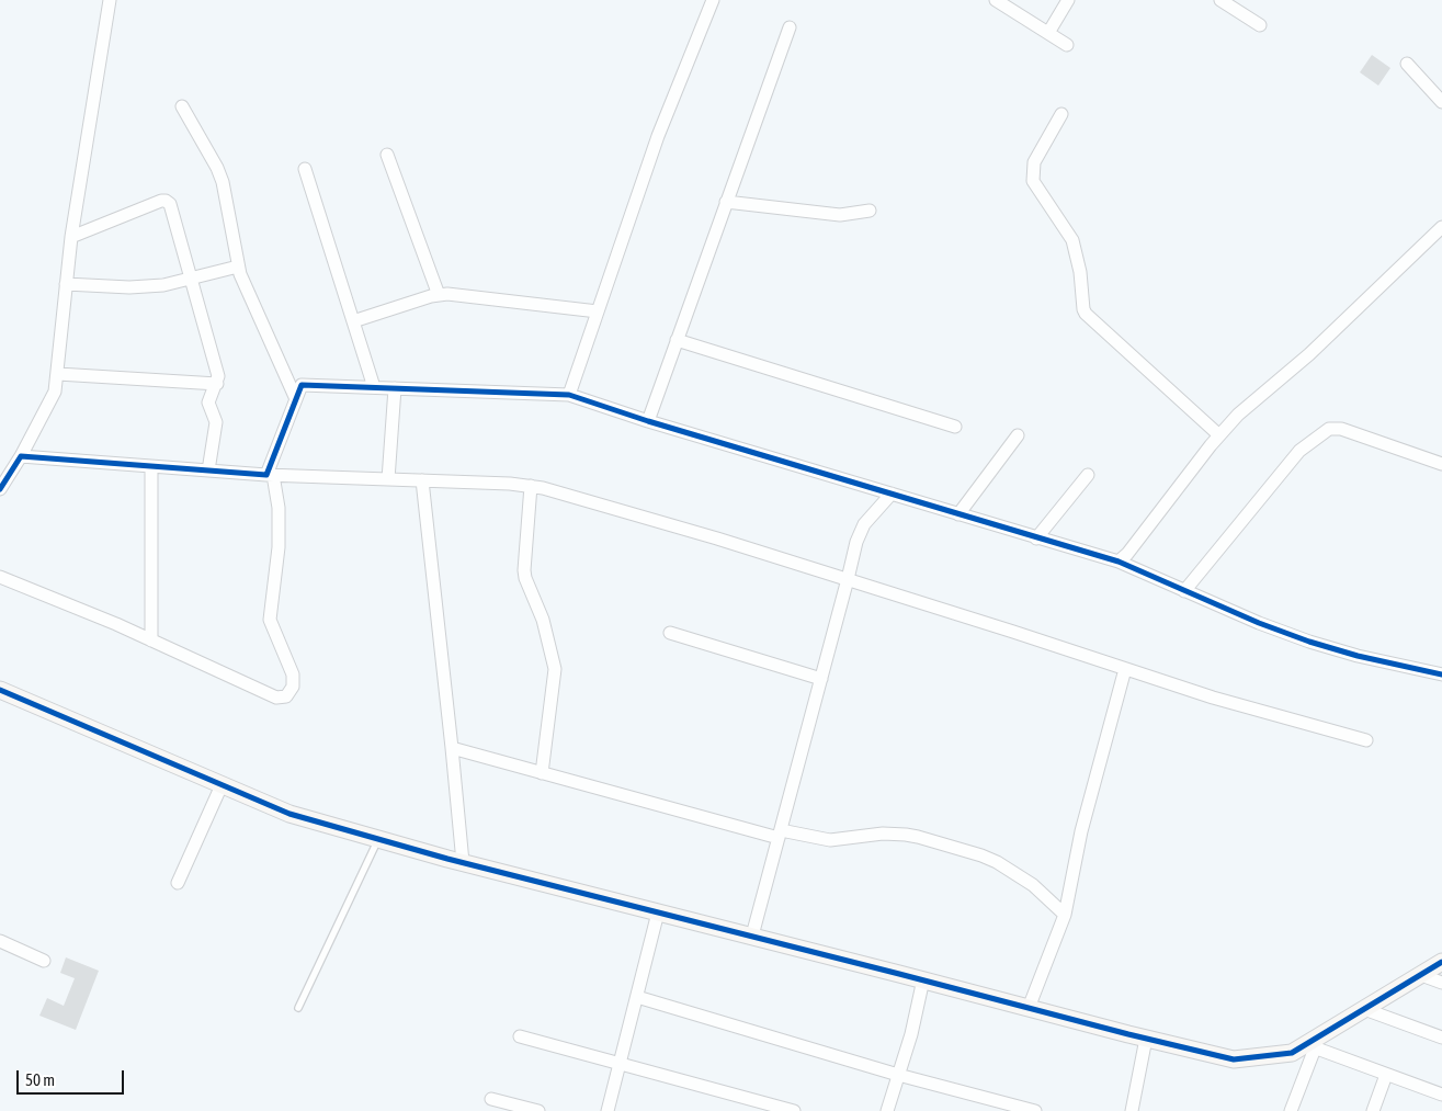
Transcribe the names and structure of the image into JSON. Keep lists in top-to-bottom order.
{
  "scale_bar": "50 m"
}
